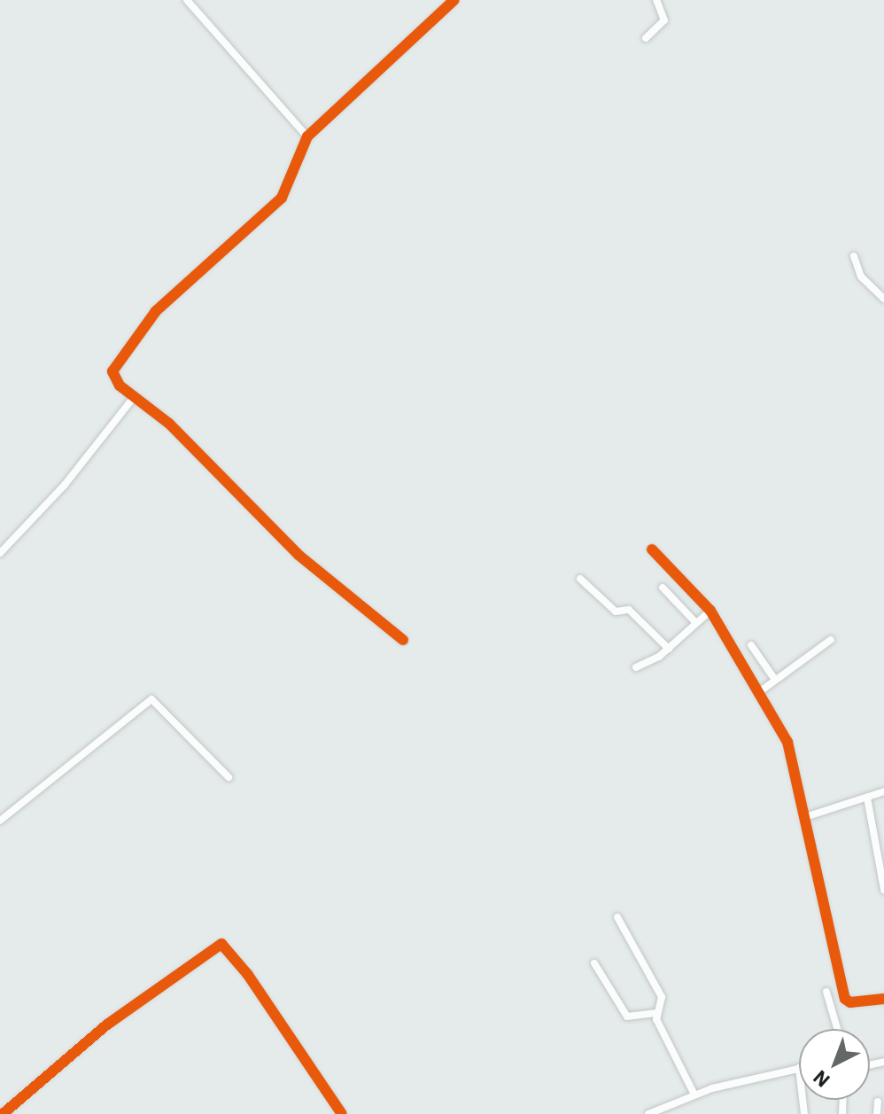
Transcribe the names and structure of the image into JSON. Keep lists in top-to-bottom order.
{
  "north": "bottom left"
}
